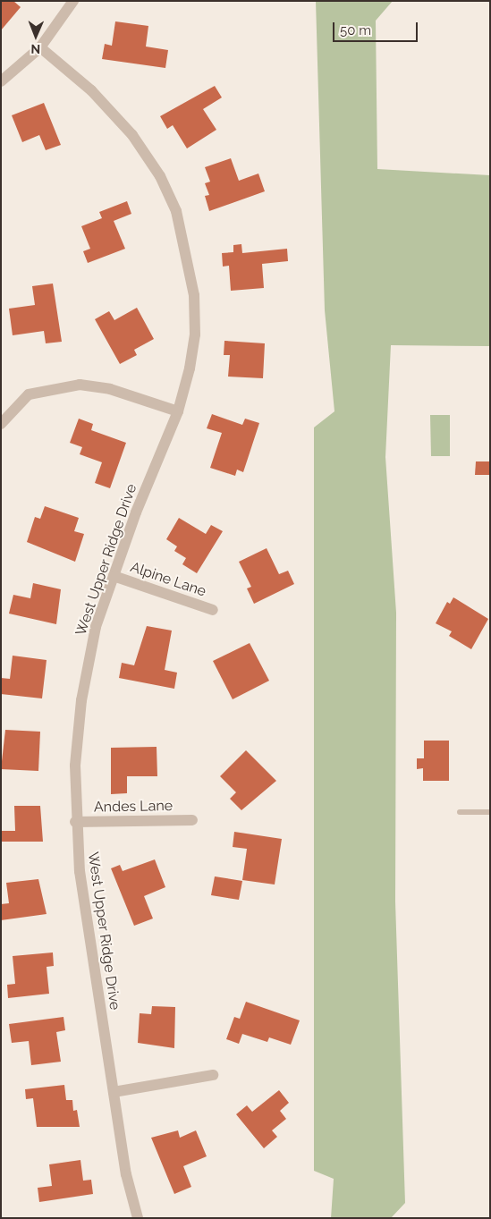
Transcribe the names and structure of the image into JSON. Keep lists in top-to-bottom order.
{
  "streets": {
    "street": ["West Upper Ridge Drive", "Alpine Lane", "Andes Lane"]
  },
  "crossings": [
    ["West Upper Ridge Drive", "Alpine Lane"],
    ["West Upper Ridge Drive", "Andes Lane"]
  ],
  "scale_bar": "50 m",
  "north": "bottom"
}
